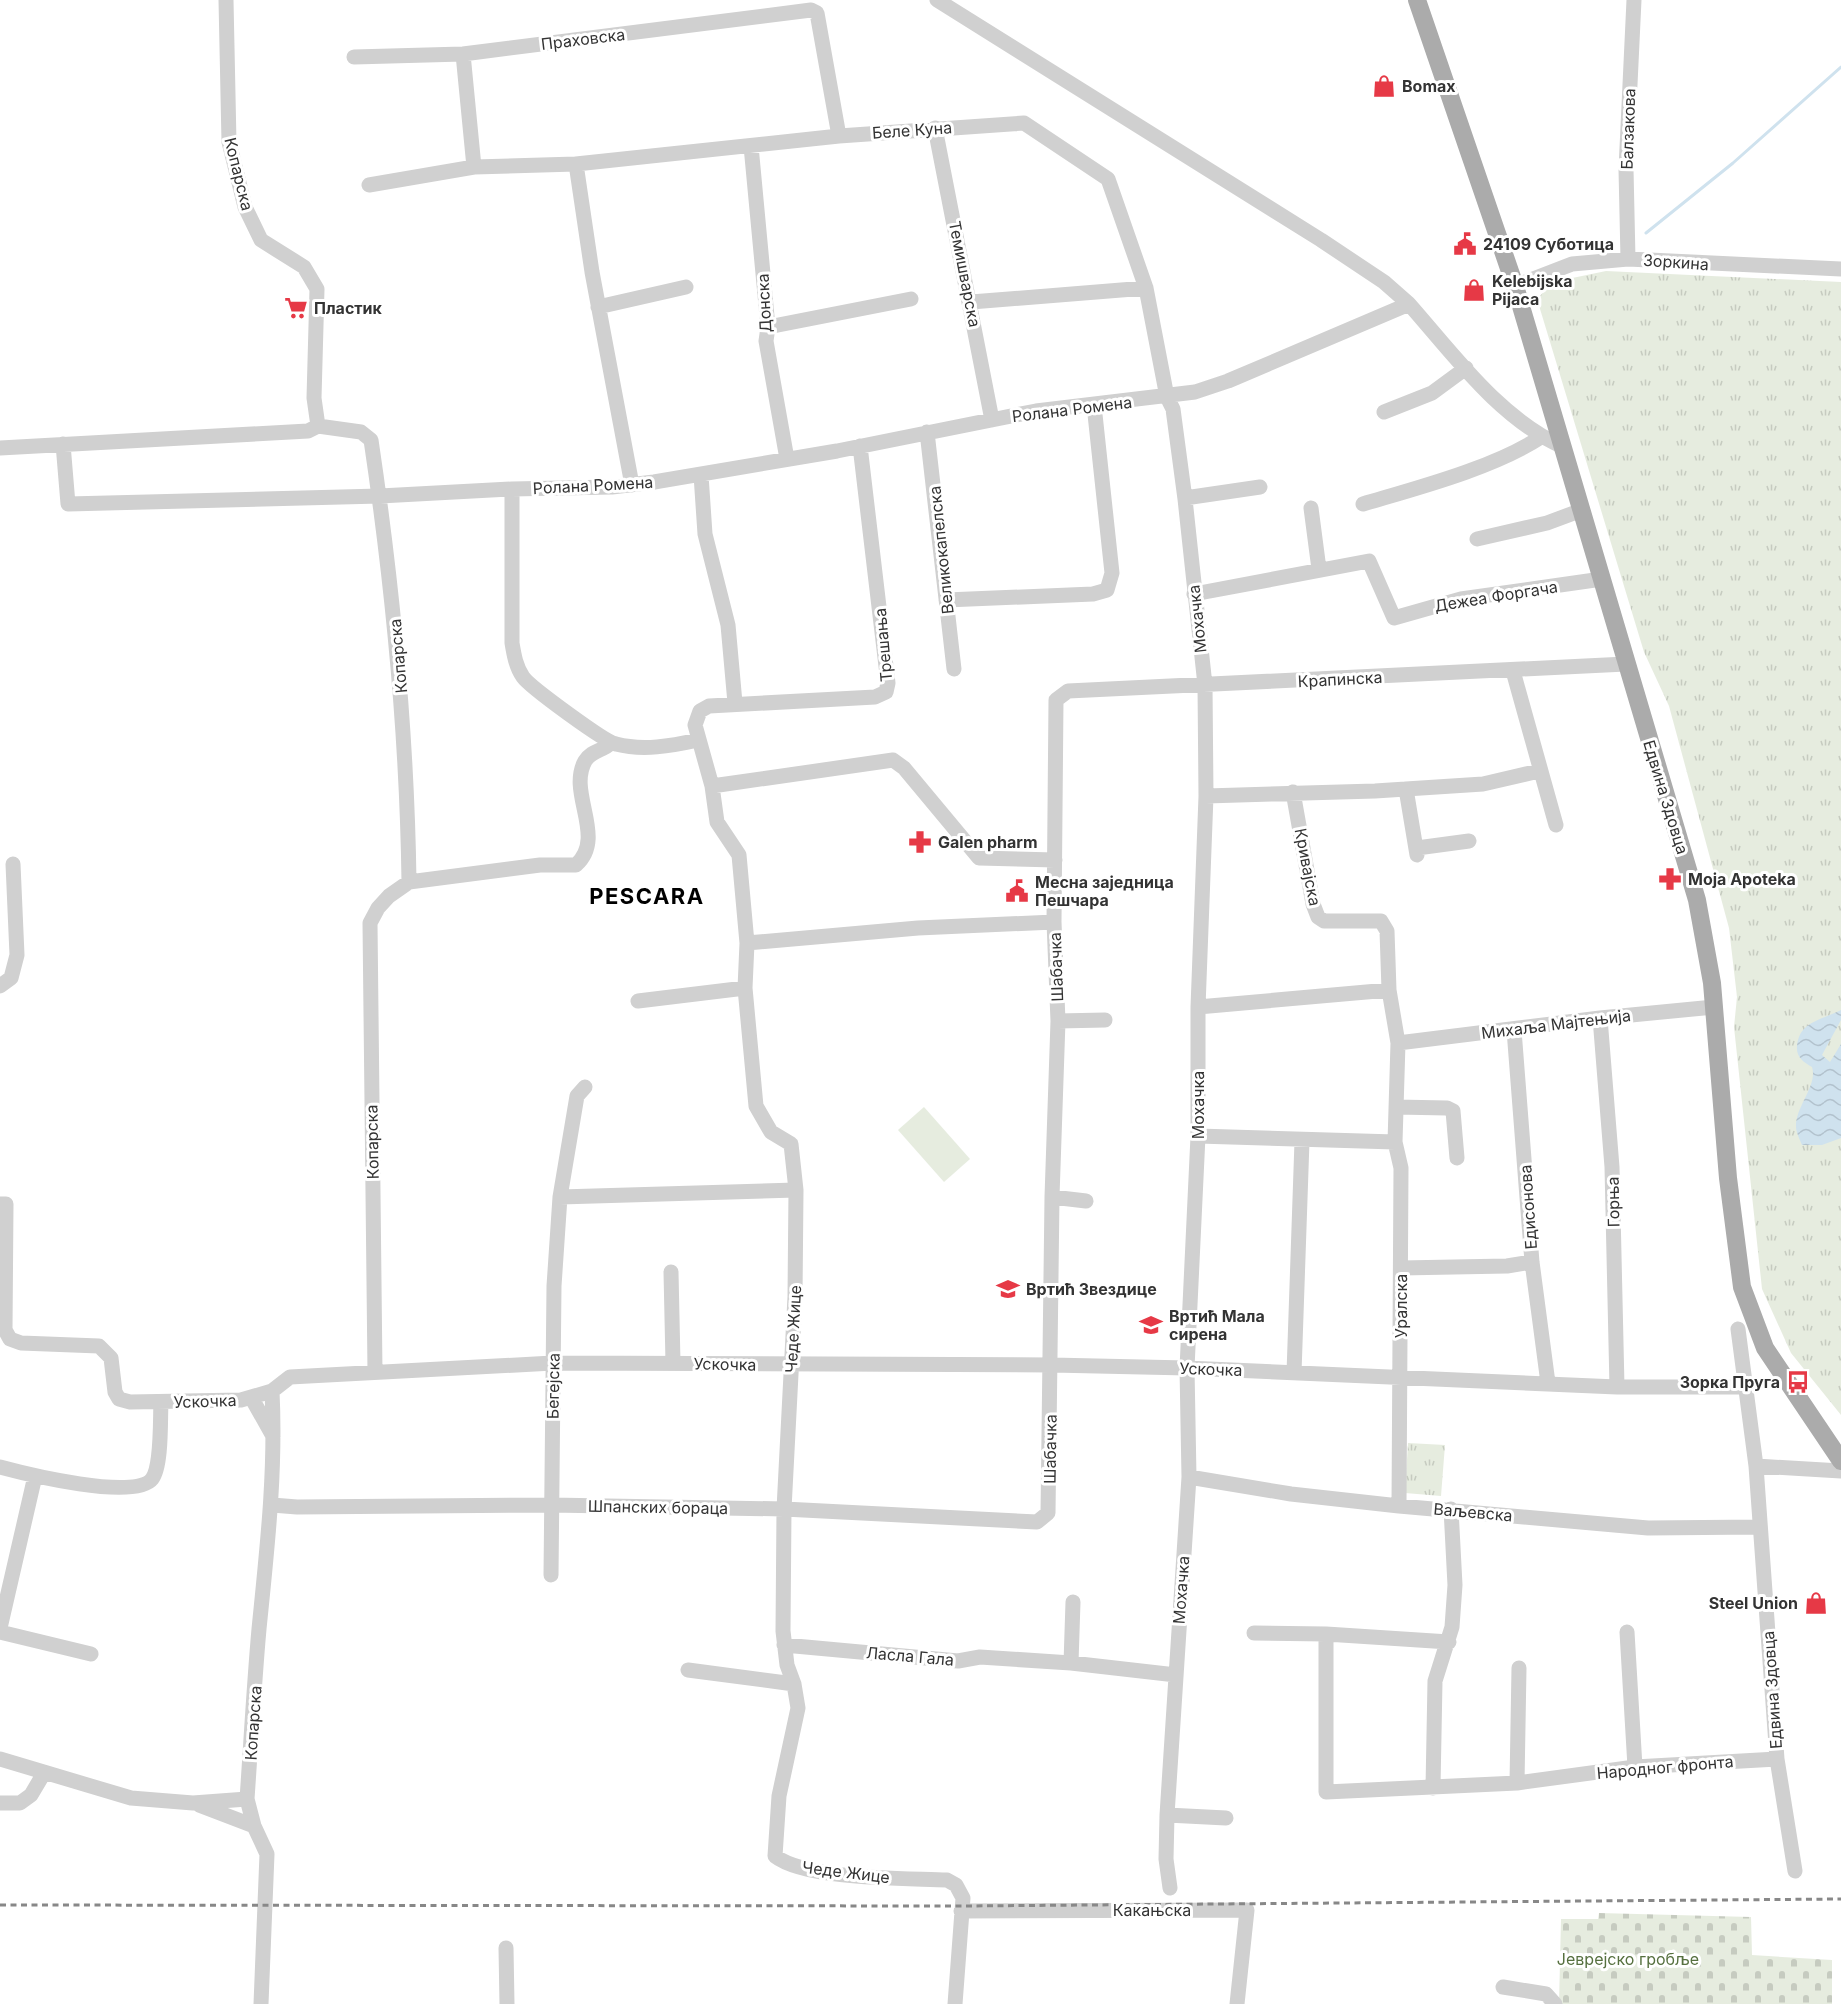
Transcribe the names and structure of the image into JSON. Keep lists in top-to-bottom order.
{
  "streets": {
    "main road": ["Едвина Здовца"],
    "street": [
      "Праховска",
      "Балзакова",
      "Беле Куна",
      "Копарска",
      "Зоркина",
      "Темишварска",
      "Донска",
      "Ролана Ромена",
      "Великокапелска",
      "Дежеа Форгача",
      "Мохачка",
      "Трешања",
      "Крапинска",
      "Кривајска",
      "Шабачка",
      "Михаља Мајтењија",
      "Горња",
      "Едисонова",
      "Уралска",
      "Чеде Жице",
      "Ускочка",
      "Бегејска",
      "Шпанских бораца",
      "Ваљевска",
      "Ласла Гала",
      "Народног фронта",
      "Какањска"
    ]
  },
  "crossings": [
    ["Праховска", "Беле Куна"],
    ["Балзакова", "Зоркина"],
    ["Беле Куна", "Темишварска"],
    ["Беле Куна", "Донска"],
    ["Беле Куна", "Ролана Ромена"],
    ["Беле Куна", "Мохачка"],
    ["Копарска", "Ролана Ромена"],
    ["Копарска", "Ускочка"],
    ["Копарска", "Шпанских бораца"],
    ["Зоркина", "Едвина Здовца"],
    ["Темишварска", "Ролана Ромена"],
    ["Донска", "Ролана Ромена"],
    ["Ролана Ромена", "Великокапелска"],
    ["Ролана Ромена", "Мохачка"],
    ["Ролана Ромена", "Трешања"],
    ["Дежеа Форгача", "Мохачка"],
    ["Дежеа Форгача", "Едвина Здовца"],
    ["Мохачка", "Крапинска"],
    ["Мохачка", "Ускочка"],
    ["Мохачка", "Ваљевска"],
    ["Мохачка", "Ласла Гала"],
    ["Крапинска", "Едвина Здовца"],
    ["Крапинска", "Шабачка"],
    ["Едвина Здовца", "Михаља Мајтењија"],
    ["Едвина Здовца", "Ускочка"],
    ["Едвина Здовца", "Ваљевска"],
    ["Едвина Здовца", "Народног фронта"],
    ["Кривајска", "Уралска"],
    ["Шабачка", "Ускочка"],
    ["Шабачка", "Шпанских бораца"],
    ["Михаља Мајтењија", "Горња"],
    ["Михаља Мајтењија", "Едисонова"],
    ["Михаља Мајтењија", "Уралска"],
    ["Горња", "Ускочка"],
    ["Едисонова", "Ускочка"],
    ["Уралска", "Ускочка"],
    ["Уралска", "Ваљевска"],
    ["Чеде Жице", "Ускочка"],
    ["Чеде Жице", "Шпанских бораца"],
    ["Чеде Жице", "Ласла Гала"],
    ["Чеде Жице", "Какањска"],
    ["Ускочка", "Бегејска"],
    ["Бегејска", "Шпанских бораца"]
  ],
  "districts": ["PESCARA"],
  "parks": ["Јеврејско гробље"],
  "places": {
    "shop": ["Bomax", "Kelebijska Pijaca", "Steel Union"],
    "public building": ["24109 Суботица", "Месна заједница Пешчара"],
    "supermarket": ["Пластик"],
    "pharmacy": ["Galen pharm", "Moja Apoteka"],
    "school or university": ["Вртић Звездице", "Вртић Мала сирена"],
    "bus stop": ["Зорка Пруга"]
  }
}
